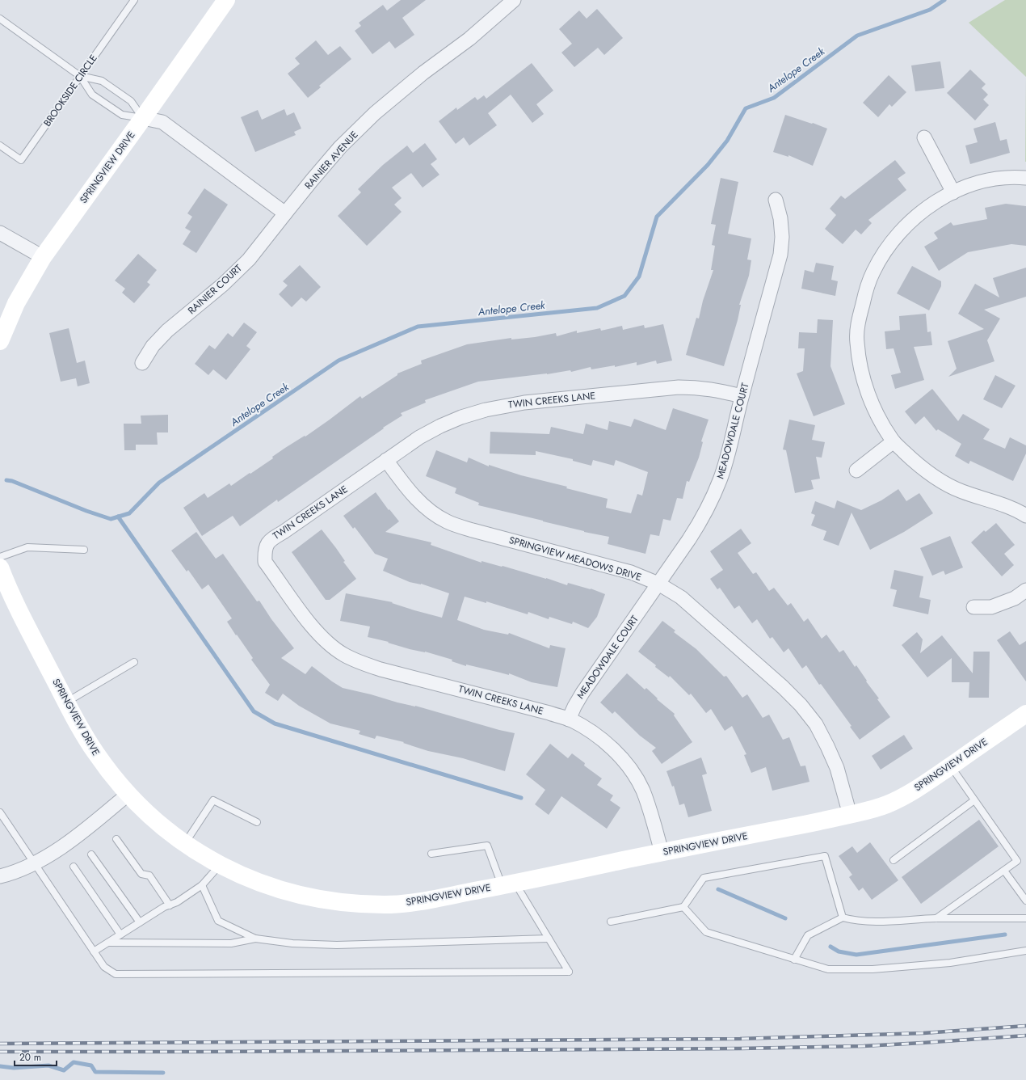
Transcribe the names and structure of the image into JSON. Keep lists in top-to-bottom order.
{
  "streets": {
    "street": [
      "RAINIER AVENUE",
      "SPRINGVIEW DRIVE",
      "RAINIER COURT",
      "TWIN CREEKS LANE",
      "MEADOWDALE COURT",
      "SPRINGVIEW MEADOWS DRIVE"
    ],
    "lane": ["BROOKSIDE CIRCLE"]
  },
  "crossings": [
    ["RAINIER AVENUE", "RAINIER COURT"],
    ["SPRINGVIEW DRIVE", "TWIN CREEKS LANE"],
    ["SPRINGVIEW DRIVE", "SPRINGVIEW MEADOWS DRIVE"],
    ["TWIN CREEKS LANE", "MEADOWDALE COURT"],
    ["TWIN CREEKS LANE", "SPRINGVIEW MEADOWS DRIVE"],
    ["MEADOWDALE COURT", "SPRINGVIEW MEADOWS DRIVE"]
  ],
  "water": ["Antelope Creek"],
  "scale_bar": "20 m"
}
